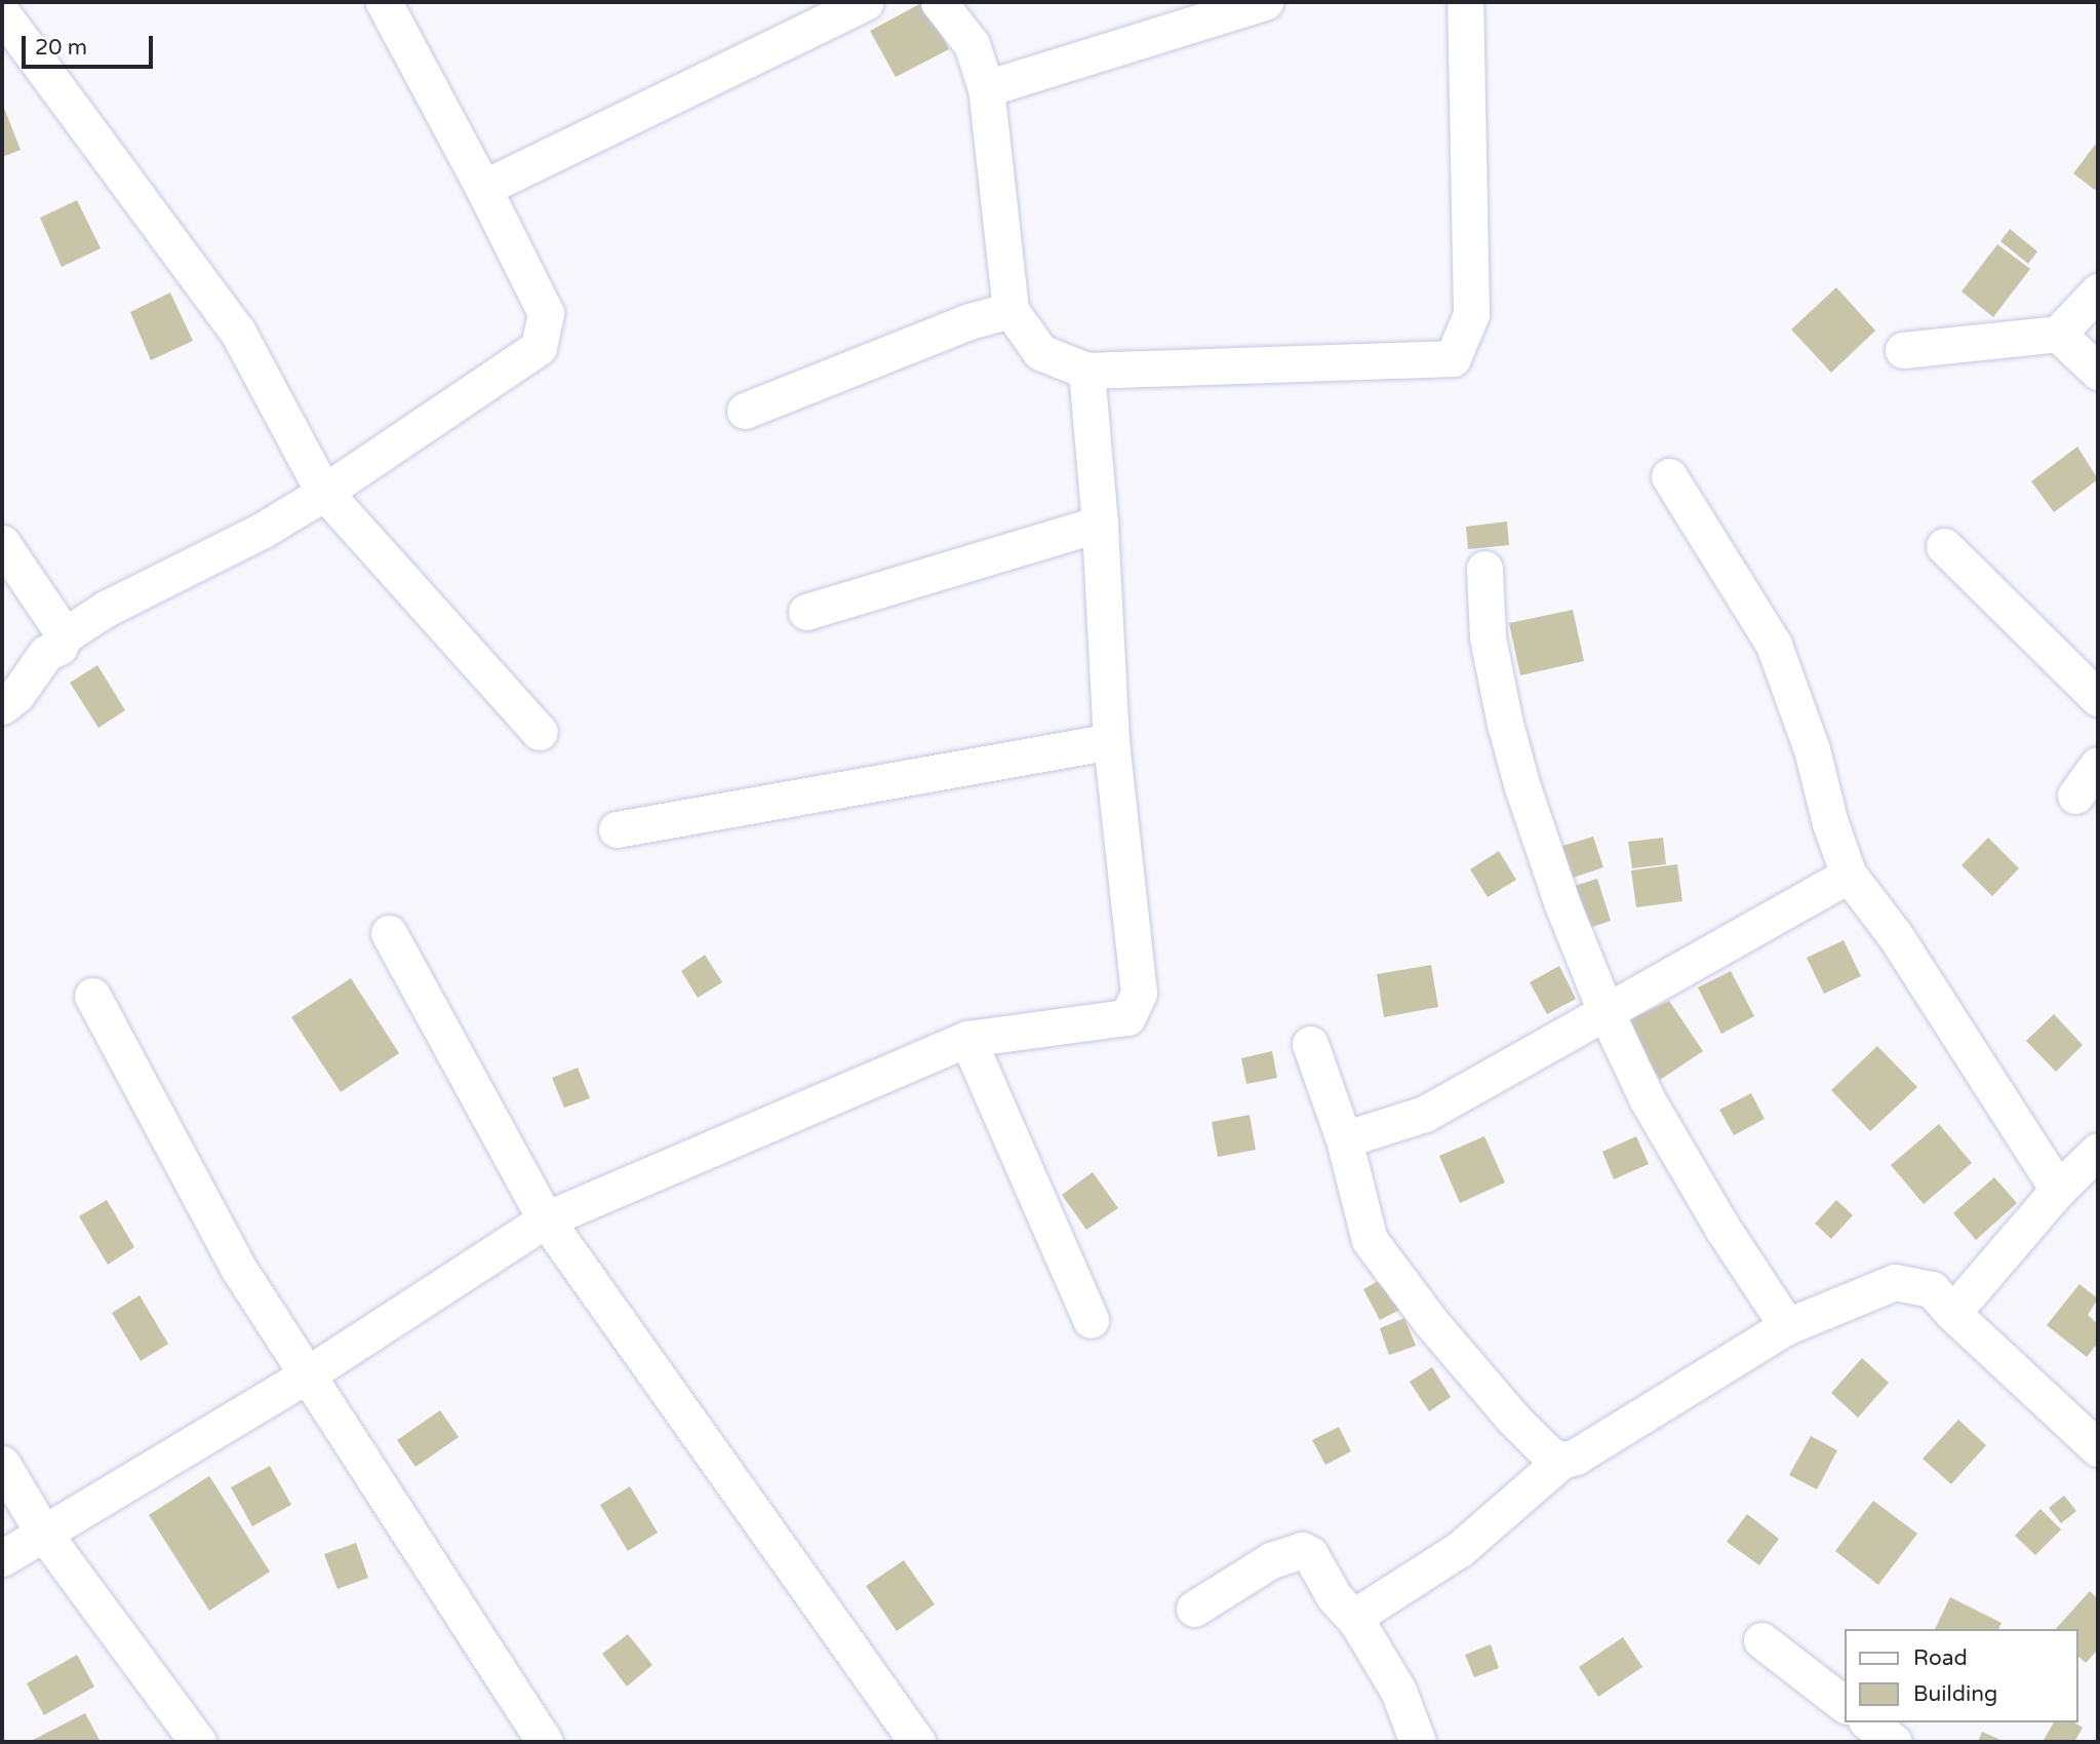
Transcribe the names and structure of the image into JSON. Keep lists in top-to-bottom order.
{
  "legend": ["Road", "Building"],
  "scale_bar": "20 m"
}
